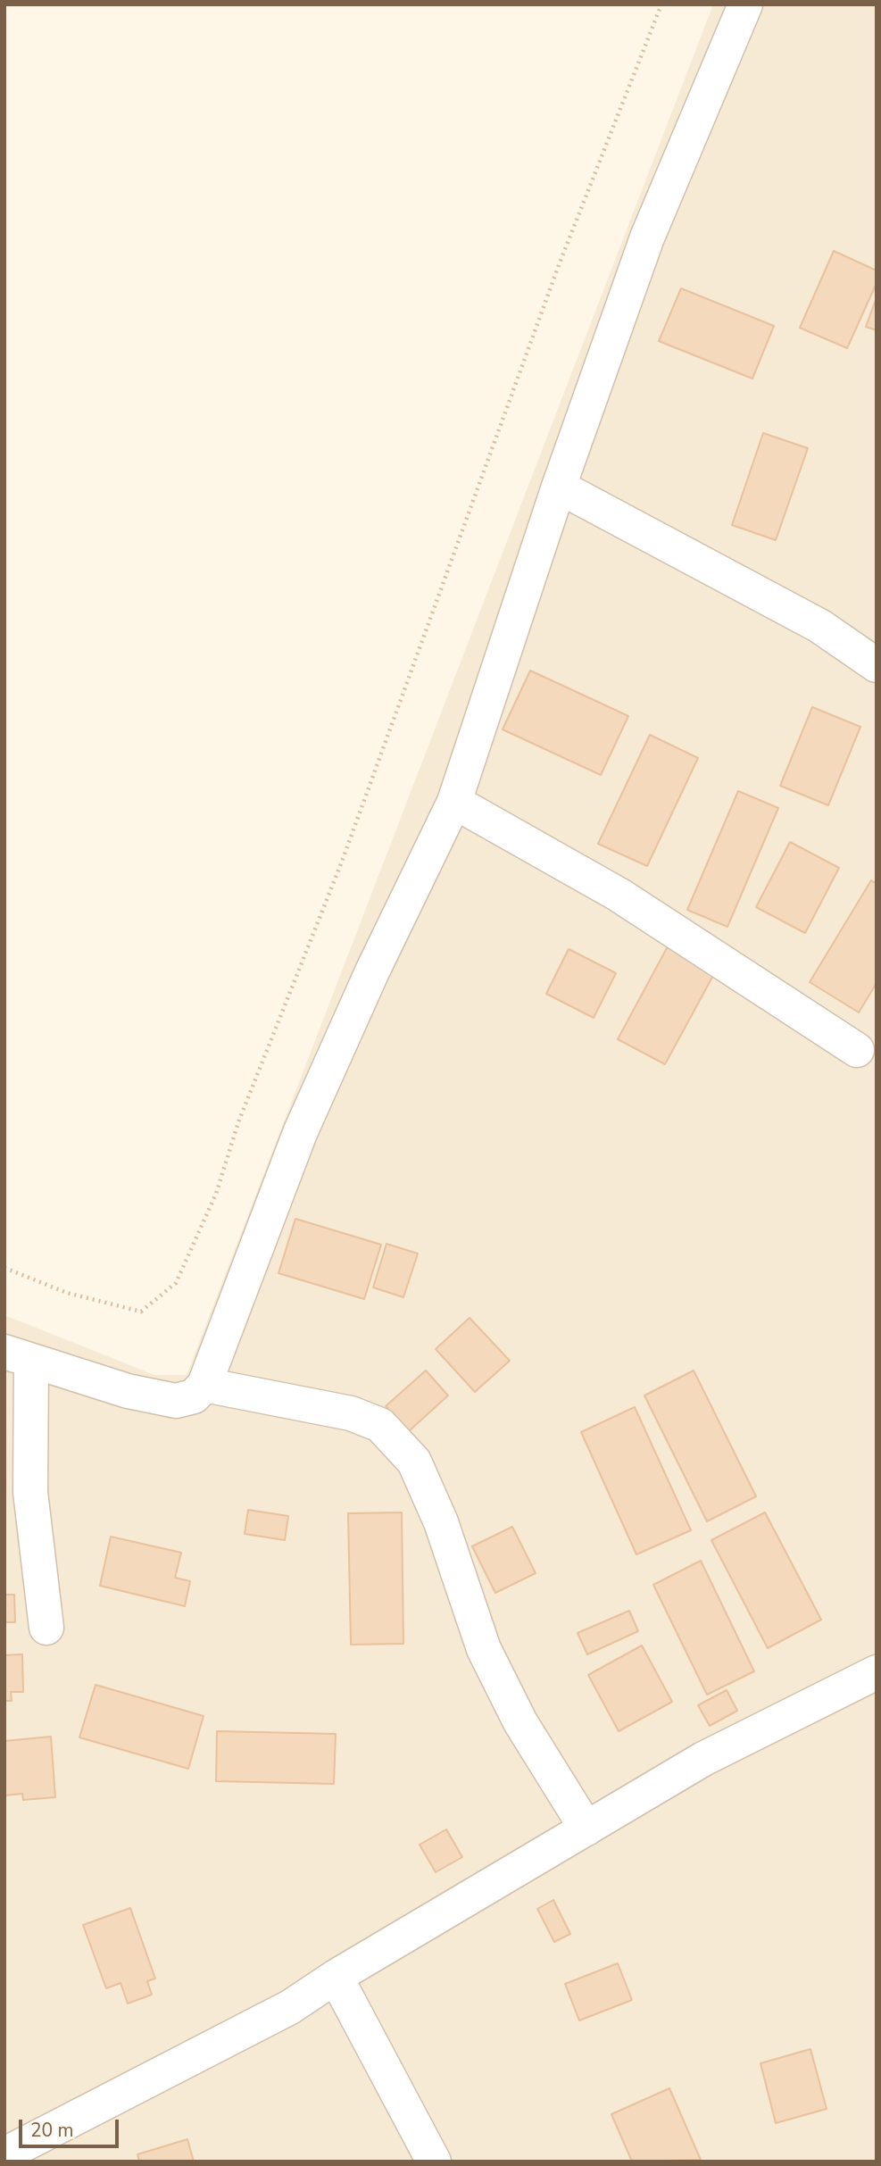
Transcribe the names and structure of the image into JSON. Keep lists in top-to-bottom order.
{
  "scale_bar": "20 m"
}
